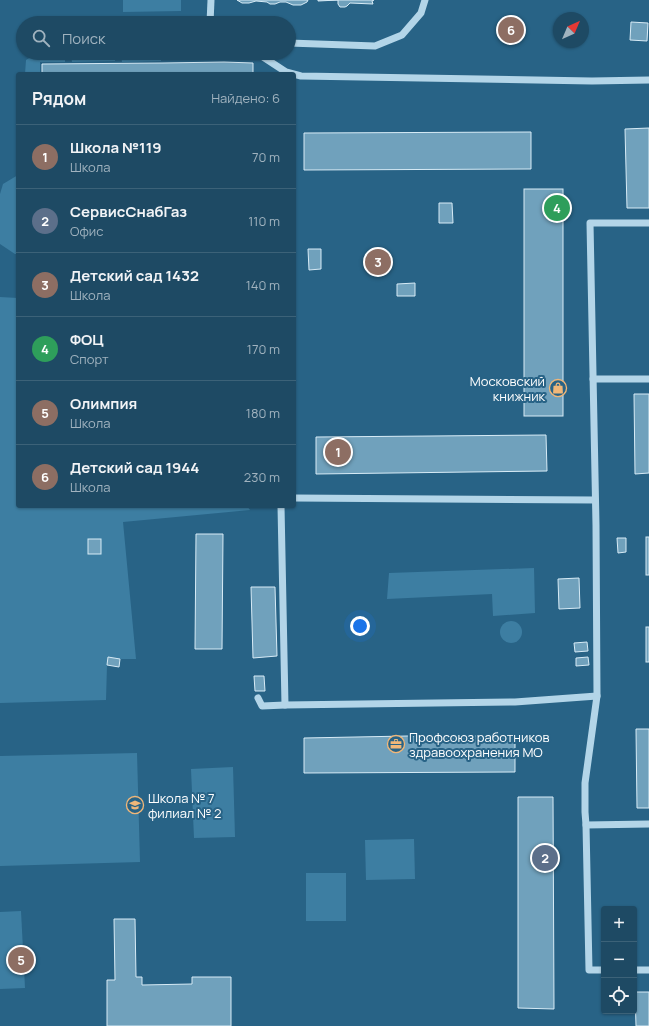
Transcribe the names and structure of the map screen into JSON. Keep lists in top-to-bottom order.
{
  "places": {
    "shop": ["Московский книжник"],
    "office": ["Профсоюз работников здравоохранения МО"],
    "school or university": ["Школа № 7 филиал № 2"]
  },
  "north": "top right",
  "page": {
    "pins": [
      "6",
      "4",
      "3",
      "1",
      "2",
      "5"
    ],
    "search": "Поиск",
    "heading": ["Рядом", "Найдено: 6"],
    "list": [
      {
        "mark": "1",
        "name": "Школа №119",
        "note": "Школа",
        "value": "70 m"
      },
      {
        "mark": "2",
        "name": "СервисСнабГаз",
        "note": "Офис",
        "value": "110 m"
      },
      {
        "mark": "3",
        "name": "Детский сад 1432",
        "note": "Школа",
        "value": "140 m"
      },
      {
        "mark": "4",
        "name": "ФОЦ",
        "note": "Спорт",
        "value": "170 m"
      },
      {
        "mark": "5",
        "name": "Олимпия",
        "note": "Школа",
        "value": "180 m"
      },
      {
        "mark": "6",
        "name": "Детский сад 1944",
        "note": "Школа",
        "value": "230 m"
      }
    ],
    "map_buttons": ["+", "−"]
  }
}
